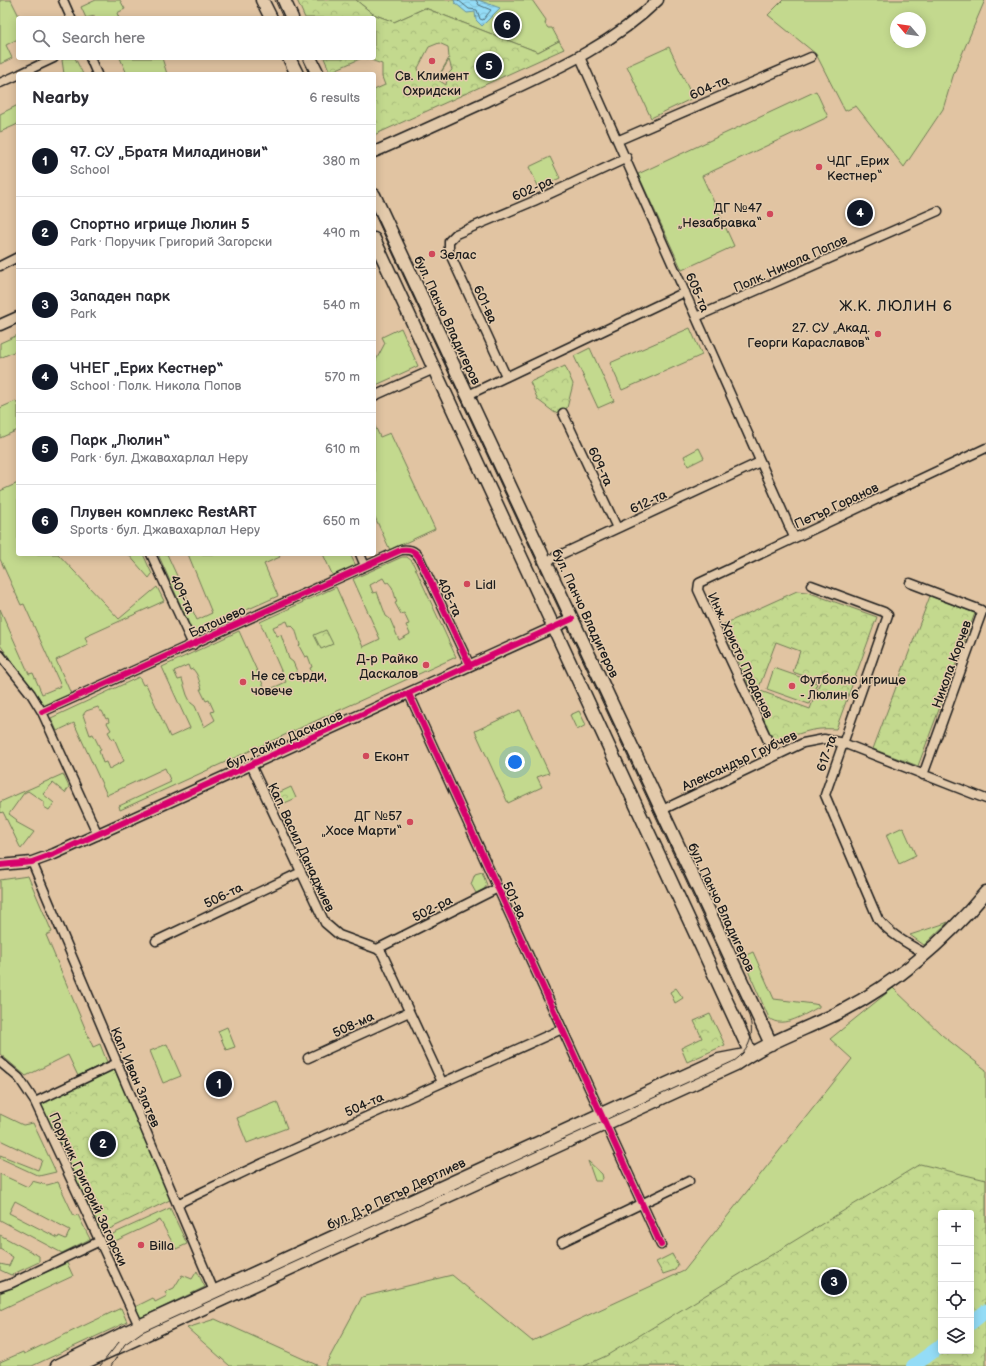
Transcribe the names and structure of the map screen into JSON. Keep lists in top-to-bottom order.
{
  "streets": {
    "main road": ["бул. Панчо Владигеров", "бул. Д-р Петър Дертлиев"],
    "street": [
      "604-та",
      "602-ра",
      "Полк. Никола Попов",
      "605-та",
      "601-ва",
      "609-та",
      "612-та",
      "Петър Горанов",
      "409-та",
      "405-та",
      "Батошево",
      "Инж. Христо Проданов",
      "Никола Корчев",
      "бул. Райко Даскалов",
      "617-та",
      "Александър Грубчев",
      "Кап. Васил Данаджиев",
      "506-та",
      "501-ва",
      "502-ра",
      "508-ма",
      "Кап. Иван Златев",
      "504-та",
      "Поручик Григорий Загорски"
    ]
  },
  "crossings": [
    ["604-та", "605-та"],
    ["602-ра", "605-та"],
    ["602-ра", "601-ва"],
    ["Полк. Никола Попов", "605-та"],
    ["605-та", "612-та"],
    ["605-та", "Петър Горанов"],
    ["бул. Панчо Владигеров", "612-та"],
    ["бул. Панчо Владигеров", "бул. Райко Даскалов"],
    ["бул. Панчо Владигеров", "Александър Грубчев"],
    ["бул. Панчо Владигеров", "бул. Д-р Петър Дертлиев"],
    ["609-та", "612-та"],
    ["Петър Горанов", "Инж. Христо Проданов"],
    ["409-та", "Батошево"],
    ["405-та", "Батошево"],
    ["405-та", "бул. Райко Даскалов"],
    ["Инж. Христо Проданов", "Александър Грубчев"],
    ["Никола Корчев", "Александър Грубчев"],
    ["бул. Райко Даскалов", "Кап. Васил Данаджиев"],
    ["бул. Райко Даскалов", "501-ва"],
    ["бул. Райко Даскалов", "Кап. Иван Златев"],
    ["617-та", "Александър Грубчев"],
    ["617-та", "бул. Д-р Петър Дертлиев"],
    ["Кап. Васил Данаджиев", "506-та"],
    ["Кап. Васил Данаджиев", "502-ра"],
    ["501-ва", "502-ра"],
    ["501-ва", "504-та"],
    ["501-ва", "бул. Д-р Петър Дертлиев"],
    ["Кап. Иван Златев", "504-та"],
    ["Кап. Иван Златев", "бул. Д-р Петър Дертлиев"],
    ["Поручик Григорий Загорски", "бул. Д-р Петър Дертлиев"]
  ],
  "districts": ["Ж.К. ЛЮЛИН 6"],
  "places": [
    "Св. Климент Охридски",
    "ЧДГ „Ерих Кестнер“",
    "ДГ №47 „Незабравка“",
    "Зелас",
    "27. СУ „Акад. Георги Караславов“",
    "Lidl",
    "Д-р Райко Даскалов",
    "Не се сърди, човече",
    "Футболно игрище - Люлин 6",
    "Еконт",
    "ДГ №57 „Хосе Марти“",
    "Billa"
  ],
  "north": "top left",
  "page": {
    "pins": [
      "6",
      "5",
      "4",
      "1",
      "2",
      "3"
    ],
    "search": "Search here",
    "heading": ["Nearby", "6 results"],
    "list": [
      {
        "mark": "1",
        "name": "97. СУ „Братя Миладинови“",
        "note": "School",
        "value": "380 m"
      },
      {
        "mark": "2",
        "name": "Спортно игрище Люлин 5",
        "note": "Park · Поручик Григорий Загорски",
        "value": "490 m"
      },
      {
        "mark": "3",
        "name": "Западен парк",
        "note": "Park",
        "value": "540 m"
      },
      {
        "mark": "4",
        "name": "ЧНЕГ „Ерих Кестнер“",
        "note": "School · Полк. Никола Попов",
        "value": "570 m"
      },
      {
        "mark": "5",
        "name": "Парк „Люлин“",
        "note": "Park · бул. Джавахарлал Неру",
        "value": "610 m"
      },
      {
        "mark": "6",
        "name": "Плувен комплекс RestART",
        "note": "Sports · бул. Джавахарлал Неру",
        "value": "650 m"
      }
    ],
    "map_buttons": ["+", "−"]
  }
}
